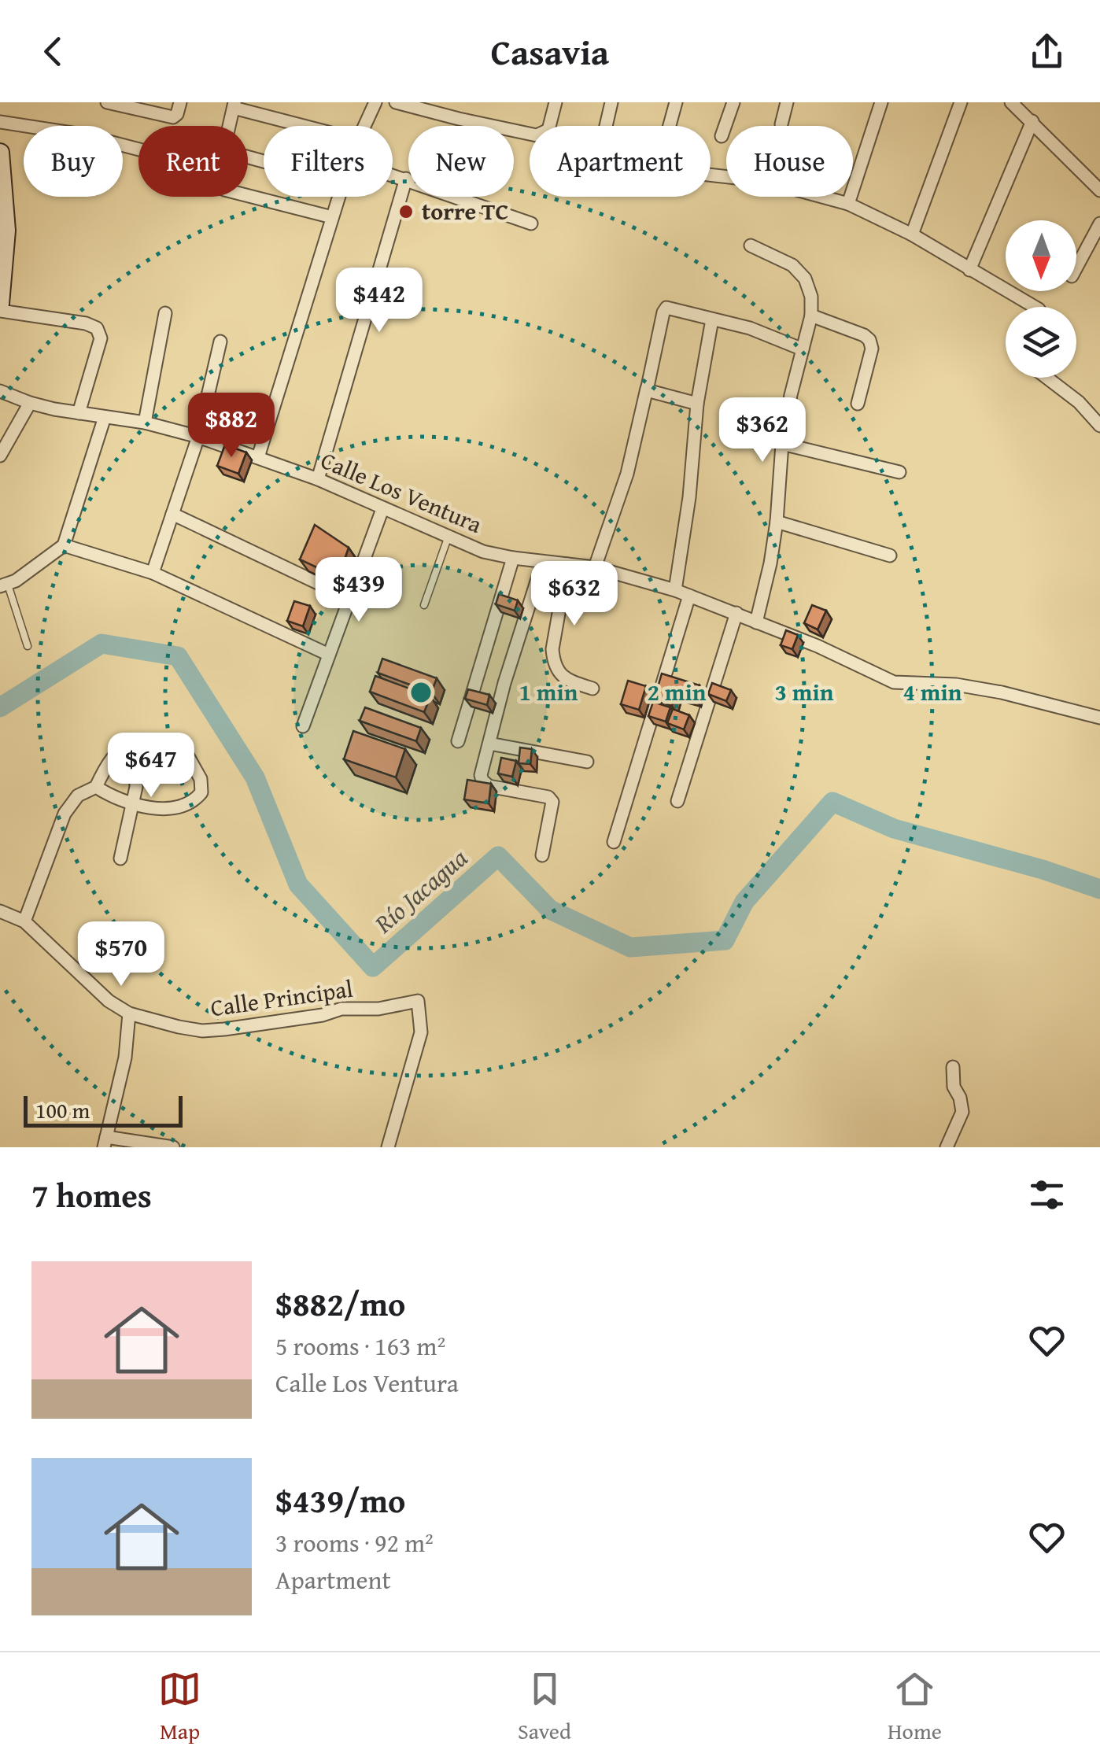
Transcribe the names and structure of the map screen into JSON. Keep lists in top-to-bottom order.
{
  "streets": {
    "street": ["Calle Los Ventura", "Calle Principal"]
  },
  "water": ["Río Jacagua"],
  "places": ["torre TC"],
  "scale_bar": "100 m",
  "north": "bottom",
  "page": {
    "header": "Casavia",
    "chip": [
      "Buy",
      "Rent",
      "Filters",
      "New",
      "Apartment",
      "House"
    ],
    "price": [
      "$442",
      "$882",
      "$362",
      "$439",
      "$632",
      "$647",
      "$570"
    ],
    "scale": "100 m",
    "heading": "7 homes",
    "list": [
      {
        "name": "$882/mo",
        "note": "5 rooms · 163 m² · Calle Los Ventura"
      },
      {
        "name": "$439/mo",
        "note": "3 rooms · 92 m² · Apartment"
      }
    ],
    "tabs": ["Map", "Saved", "Home"]
  },
  "rings": [
    "1 min",
    "2 min",
    "3 min",
    "4 min"
  ]
}
